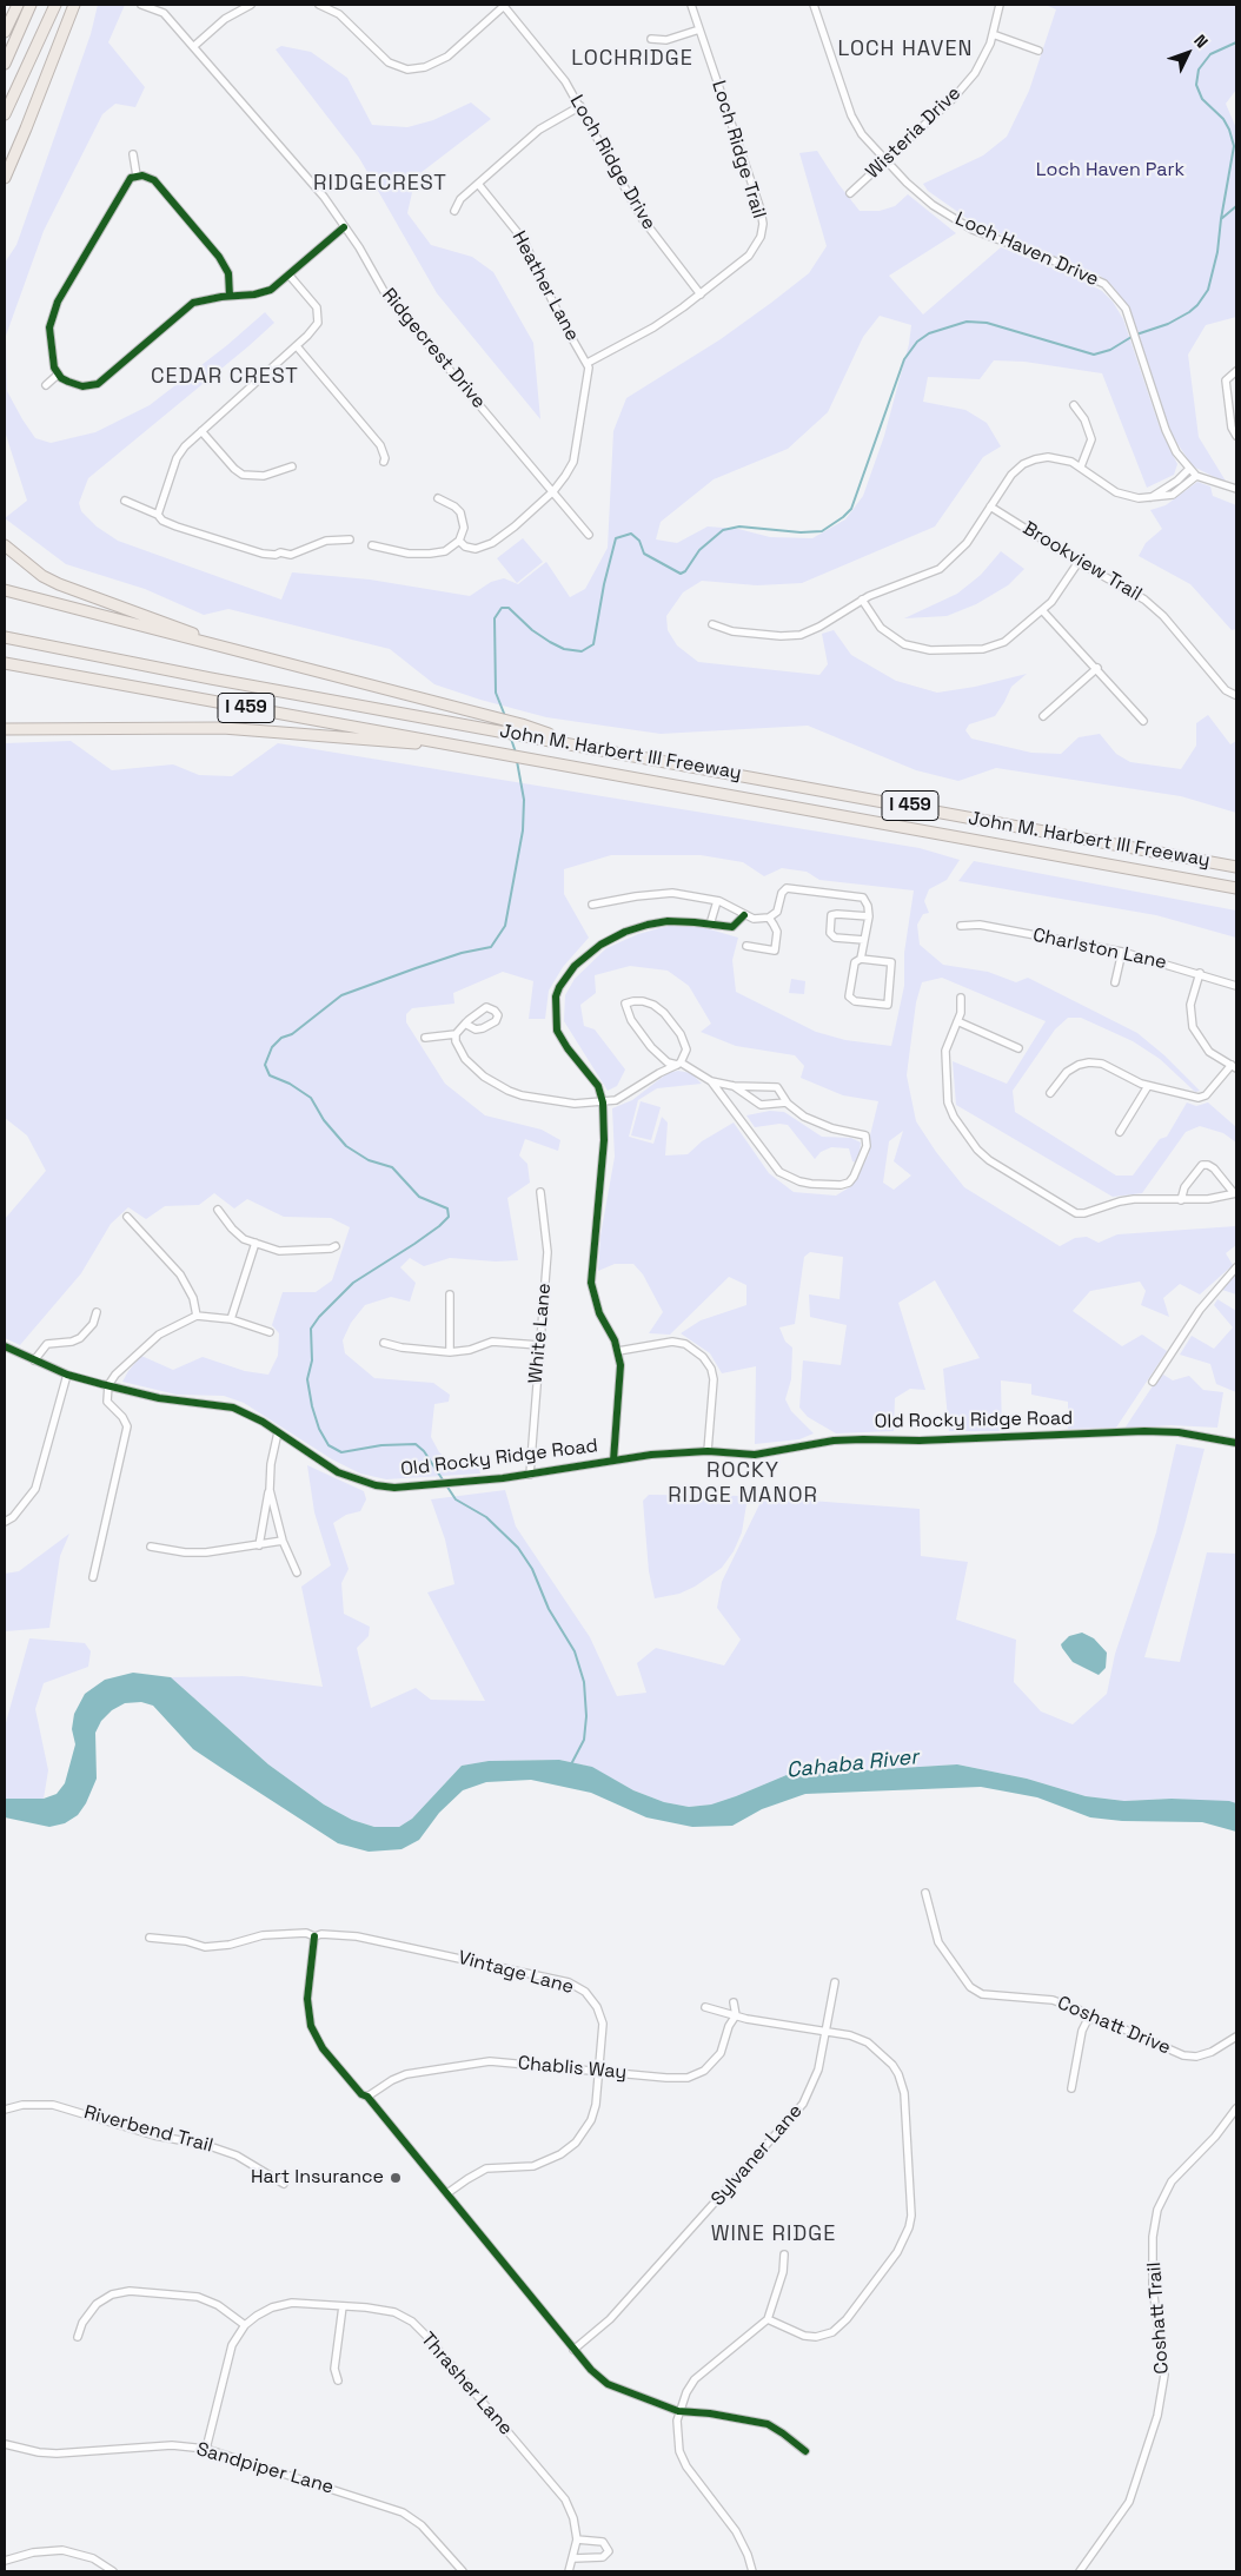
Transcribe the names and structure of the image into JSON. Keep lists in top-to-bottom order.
{
  "streets": {
    "highway": ["I 459", "John M. Harbert III Freeway"],
    "street": [
      "Wisteria Drive",
      "Loch Ridge Trail",
      "Loch Ridge Drive",
      "Loch Haven Drive",
      "Heather Lane",
      "Ridgecrest Drive",
      "Brookview Trail",
      "Charlston Lane",
      "White Lane",
      "Old Rocky Ridge Road",
      "Vintage Lane",
      "Coshatt Drive",
      "Chablis Way",
      "Riverbend Trail",
      "Sylvaner Lane",
      "Coshatt Trail",
      "Thrasher Lane",
      "Sandpiper Lane"
    ]
  },
  "crossings": [
    ["Wisteria Drive", "Loch Haven Drive"],
    ["Loch Ridge Trail", "Loch Ridge Drive"],
    ["Loch Ridge Trail", "Heather Lane"],
    ["White Lane", "Old Rocky Ridge Road"],
    ["Vintage Lane", "Chablis Way"],
    ["Thrasher Lane", "Sandpiper Lane"]
  ],
  "districts": [
    "LOCH HAVEN",
    "LOCHRIDGE",
    "RIDGECREST",
    "CEDAR CREST",
    "ROCKY RIDGE MANOR",
    "WINE RIDGE"
  ],
  "water": ["Cahaba River"],
  "parks": ["Loch Haven Park"],
  "places": ["Hart Insurance"],
  "north": "top right"
}
